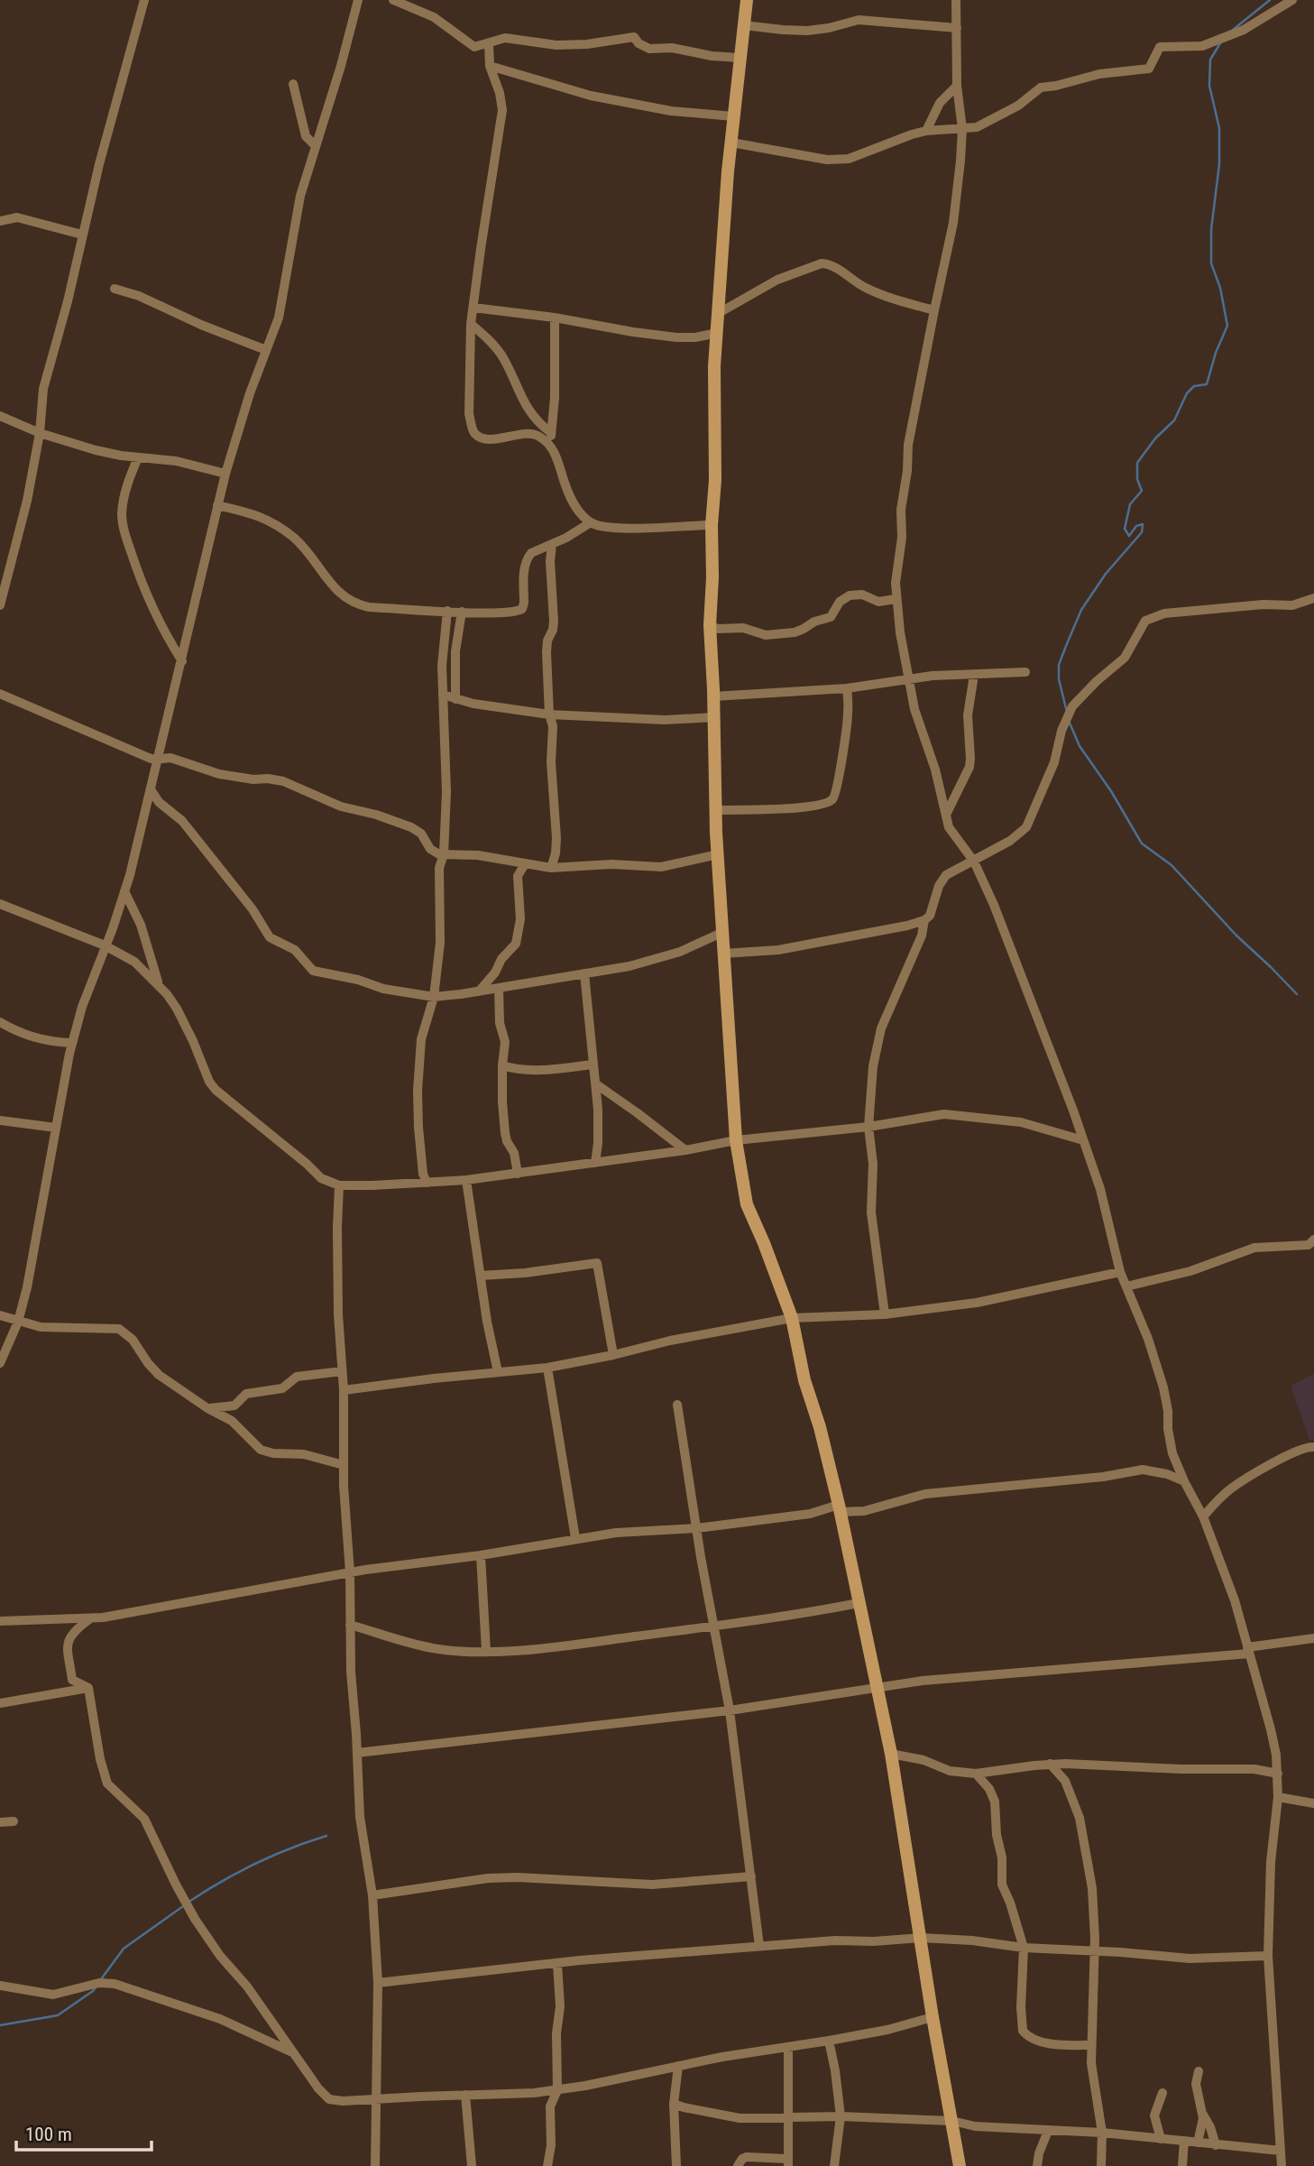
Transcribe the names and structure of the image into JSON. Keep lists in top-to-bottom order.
{
  "scale_bar": "100 m"
}
